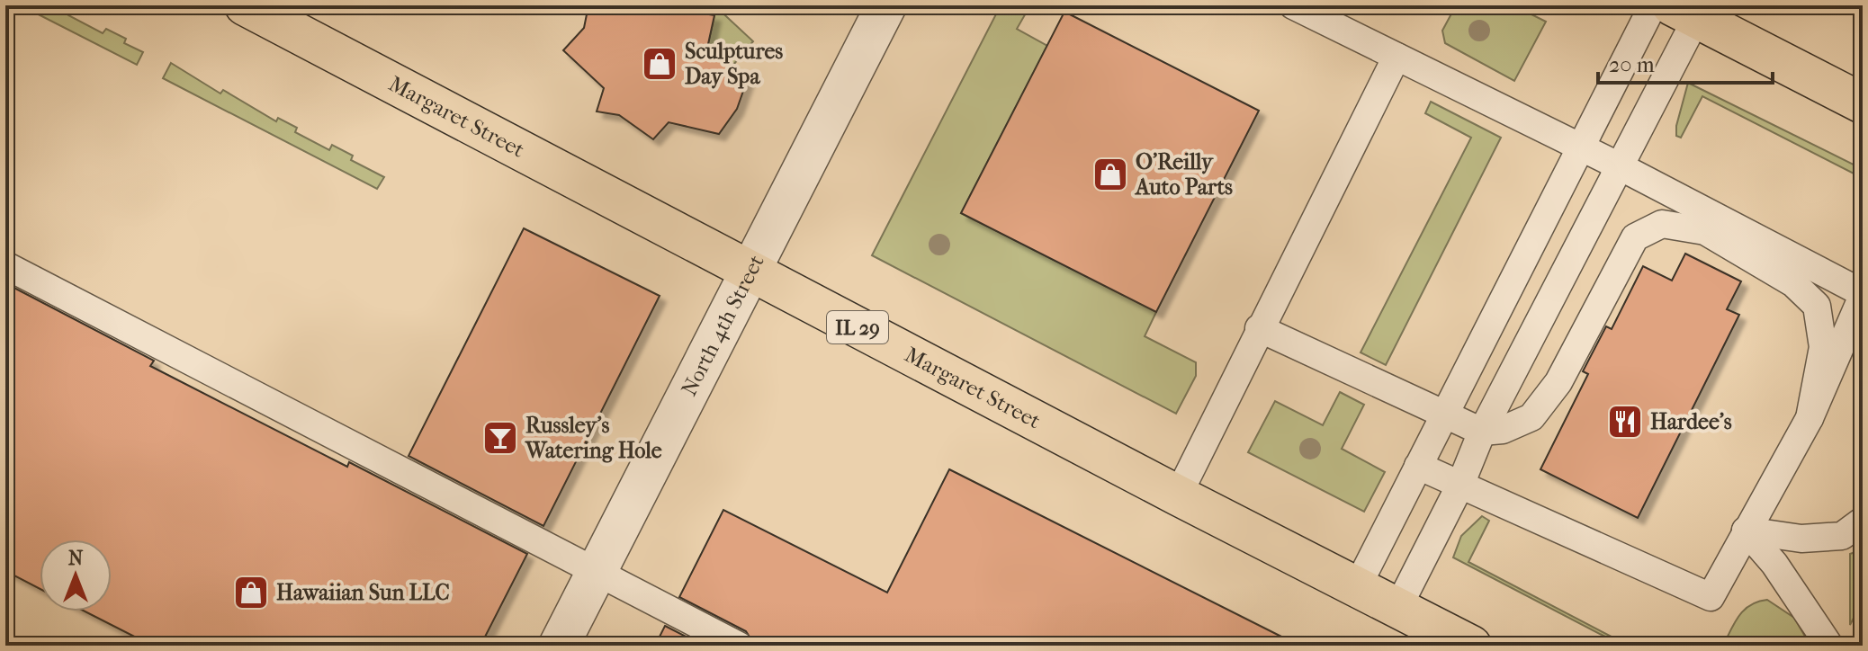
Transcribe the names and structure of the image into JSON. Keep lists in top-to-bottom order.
{
  "streets": {
    "main road": ["Margaret Street", "IL 29"],
    "street": ["North 4th Street"]
  },
  "crossings": [
    ["Margaret Street", "North 4th Street"]
  ],
  "places": {
    "shop": ["Sculptures Day Spa", "O'Reilly Auto Parts", "Hawaiian Sun LLC"],
    "restaurant": ["Hardee's"],
    "bar": ["Russley's Watering Hole"]
  },
  "scale_bar": "20 m",
  "north": "top"
}
